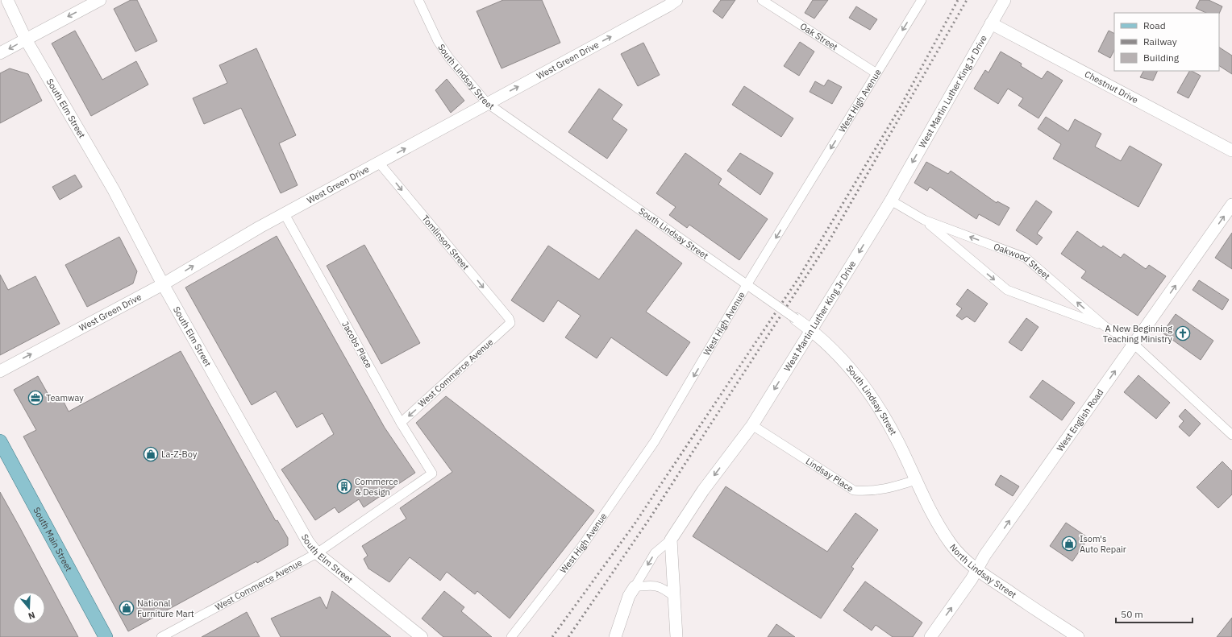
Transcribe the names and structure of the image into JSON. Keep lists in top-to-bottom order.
{
  "streets": {
    "main road": [
      "West Green Drive",
      "South Lindsay Street",
      "Chestnut Drive",
      "West Martin Luther King Jr Drive",
      "South Elm Street",
      "West English Road",
      "South Main Street",
      "North Lindsay Street"
    ],
    "street": [
      "Oak Street",
      "West High Avenue",
      "Tomlinson Street",
      "Oakwood Street",
      "Jacobs Place",
      "West Commerce Avenue",
      "Lindsay Place"
    ]
  },
  "crossings": [
    ["Oak Street", "West High Avenue"],
    ["West Green Drive", "South Lindsay Street"],
    ["West Green Drive", "South Elm Street"],
    ["West Green Drive", "Tomlinson Street"],
    ["West Green Drive", "Jacobs Place"],
    ["South Lindsay Street", "West Martin Luther King Jr Drive"],
    ["South Lindsay Street", "West High Avenue"],
    ["South Lindsay Street", "Lindsay Place"],
    ["South Lindsay Street", "North Lindsay Street"],
    ["Chestnut Drive", "West Martin Luther King Jr Drive"],
    ["West Martin Luther King Jr Drive", "Oakwood Street"],
    ["West Martin Luther King Jr Drive", "Lindsay Place"],
    ["South Elm Street", "West Commerce Avenue"],
    ["Tomlinson Street", "West Commerce Avenue"],
    ["Oakwood Street", "West English Road"],
    ["Jacobs Place", "West Commerce Avenue"],
    ["West English Road", "North Lindsay Street"],
    ["Lindsay Place", "North Lindsay Street"]
  ],
  "one_way": [
    "West Green Drive",
    "West Martin Luther King Jr Drive",
    "West High Avenue",
    "Tomlinson Street",
    "West English Road"
  ],
  "places": {
    "church": ["A New Beginning Teaching Ministry"],
    "office": ["Teamway"],
    "shop": ["La-Z-Boy", "Isom's Auto Repair", "National Furniture Mart"],
    "building": ["Commerce & Design"]
  },
  "legend": ["Road", "Railway", "Building"],
  "scale_bar": "50 m",
  "north": "bottom"
}
